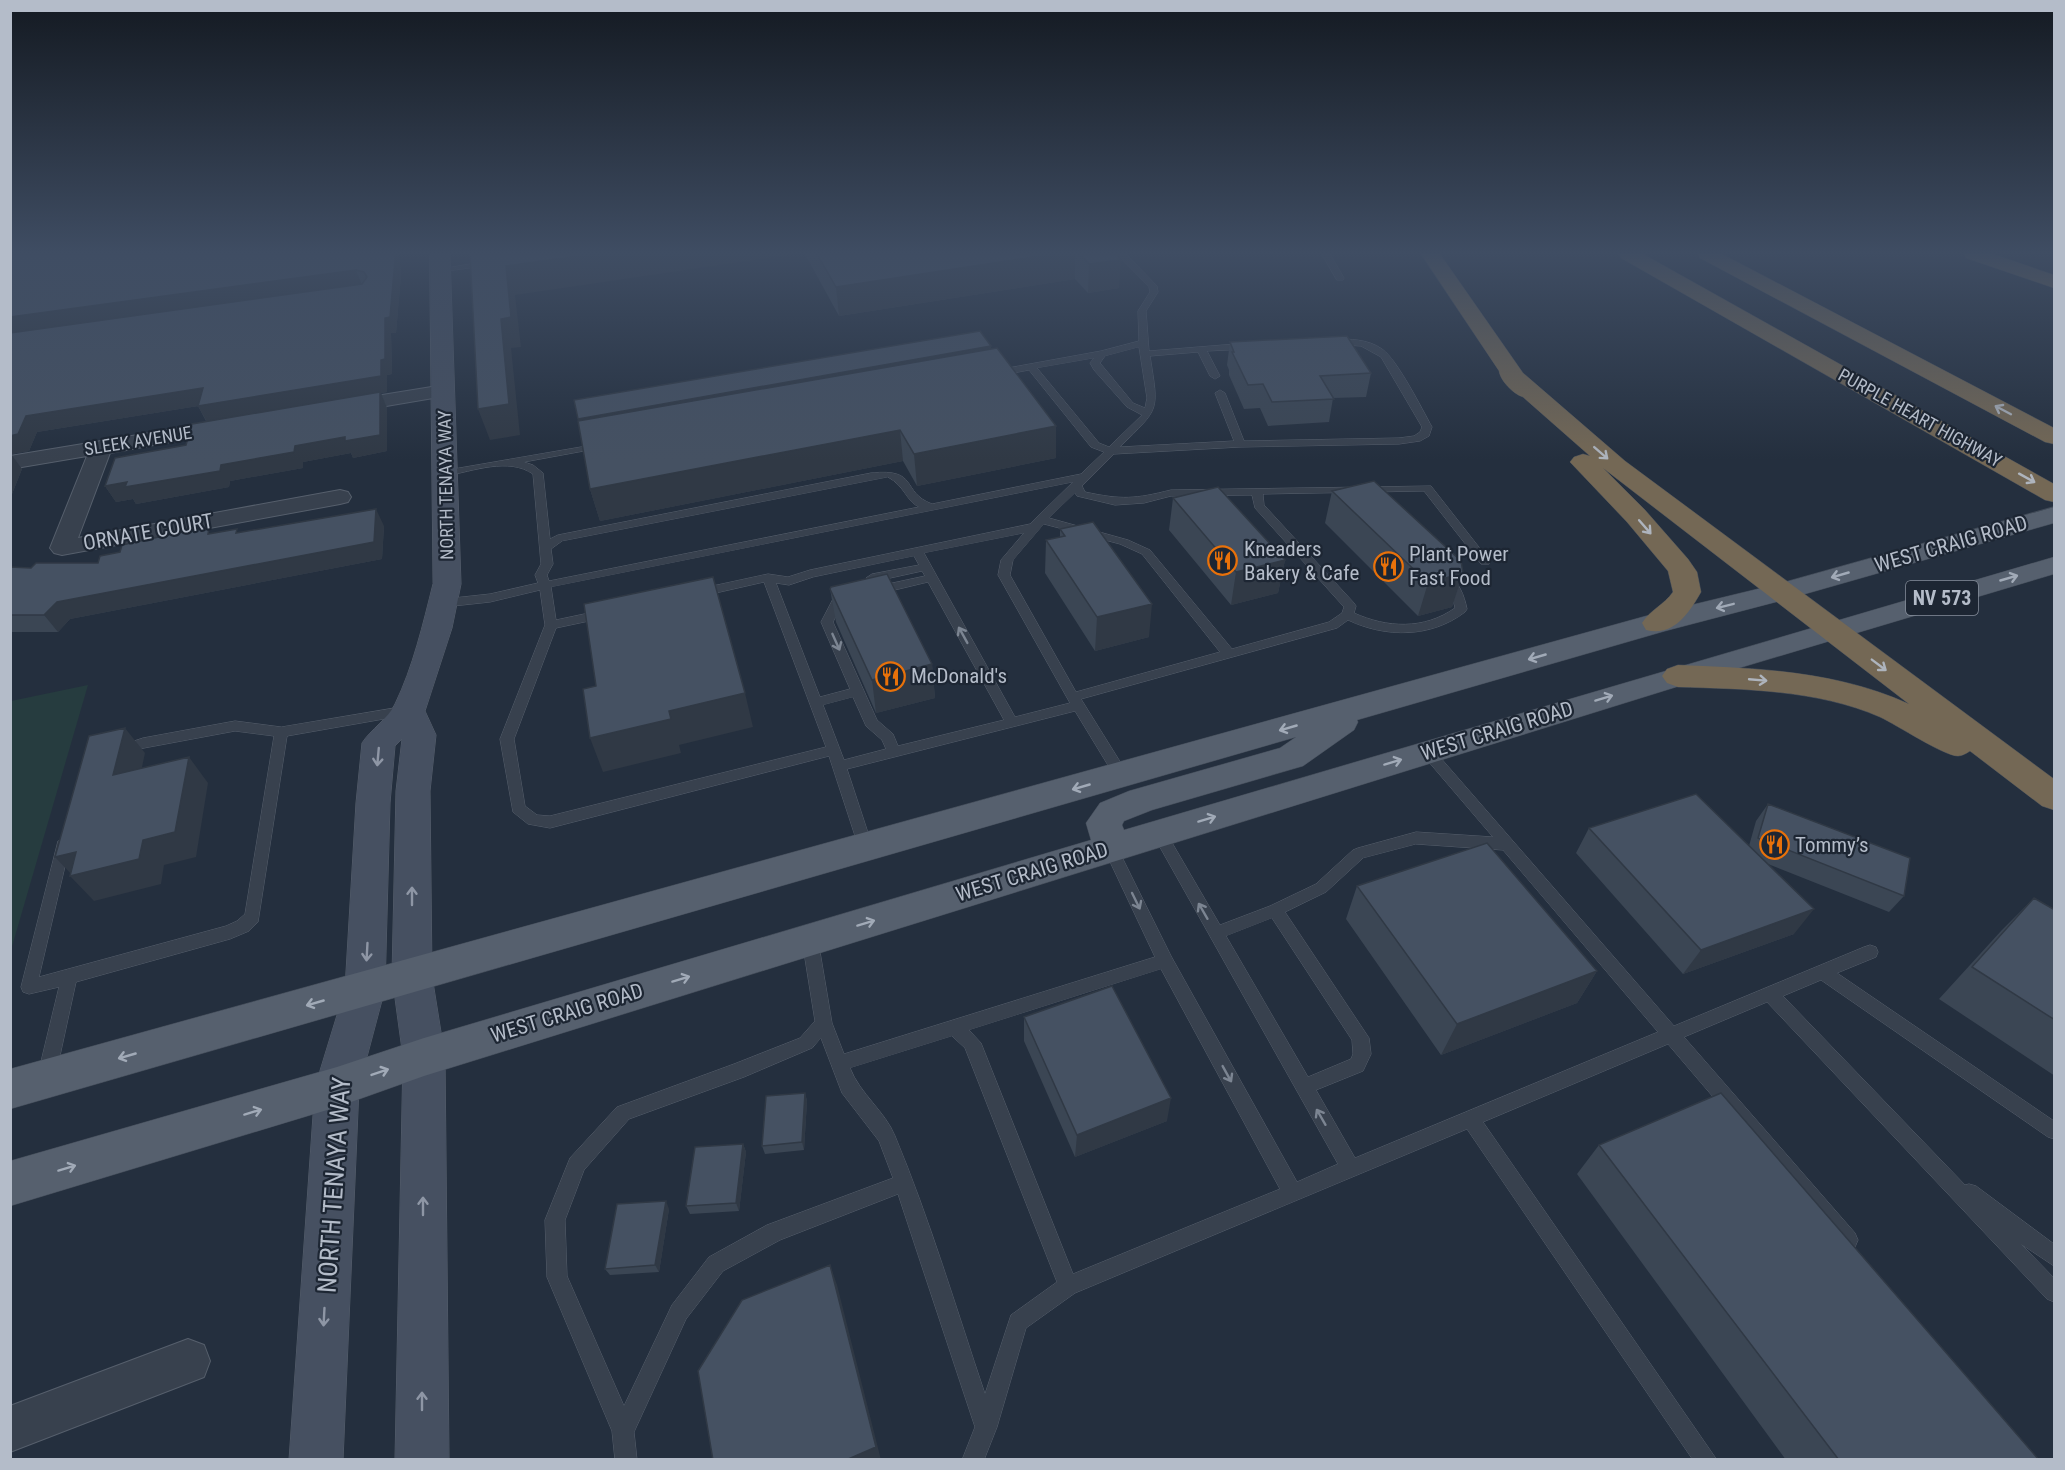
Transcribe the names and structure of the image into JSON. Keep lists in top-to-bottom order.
{
  "streets": {
    "highway": ["PURPLE HEART HIGHWAY"],
    "main road": ["NORTH TENAYA WAY", "WEST CRAIG ROAD", "NV 573"],
    "street": ["SLEEK AVENUE", "ORNATE COURT"]
  },
  "crossings": [
    ["SLEEK AVENUE", "ORNATE COURT"],
    ["NORTH TENAYA WAY", "WEST CRAIG ROAD"]
  ],
  "places": {
    "restaurant": [
      "Kneaders Bakery & Cafe",
      "Plant Power Fast Food",
      "McDonald's",
      "Tommy’s"
    ]
  }
}
